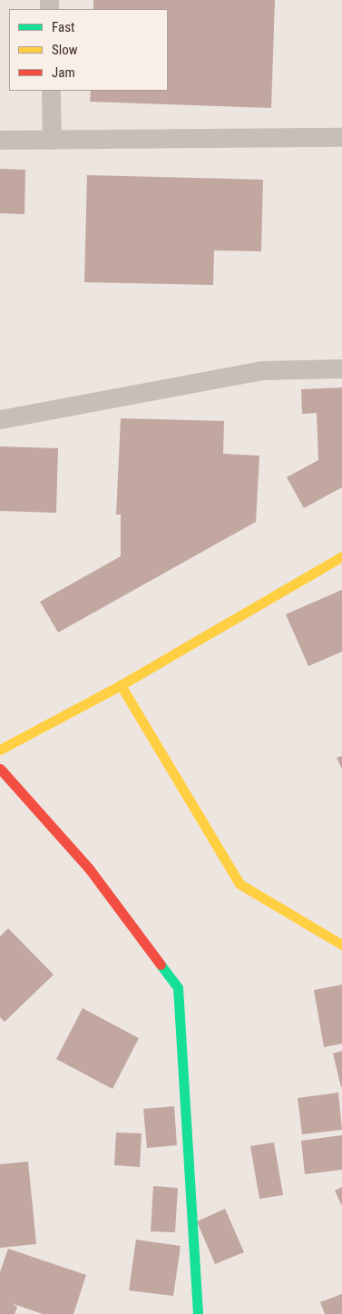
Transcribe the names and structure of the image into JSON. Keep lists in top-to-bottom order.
{
  "legend": ["Fast", "Slow", "Jam"]
}
